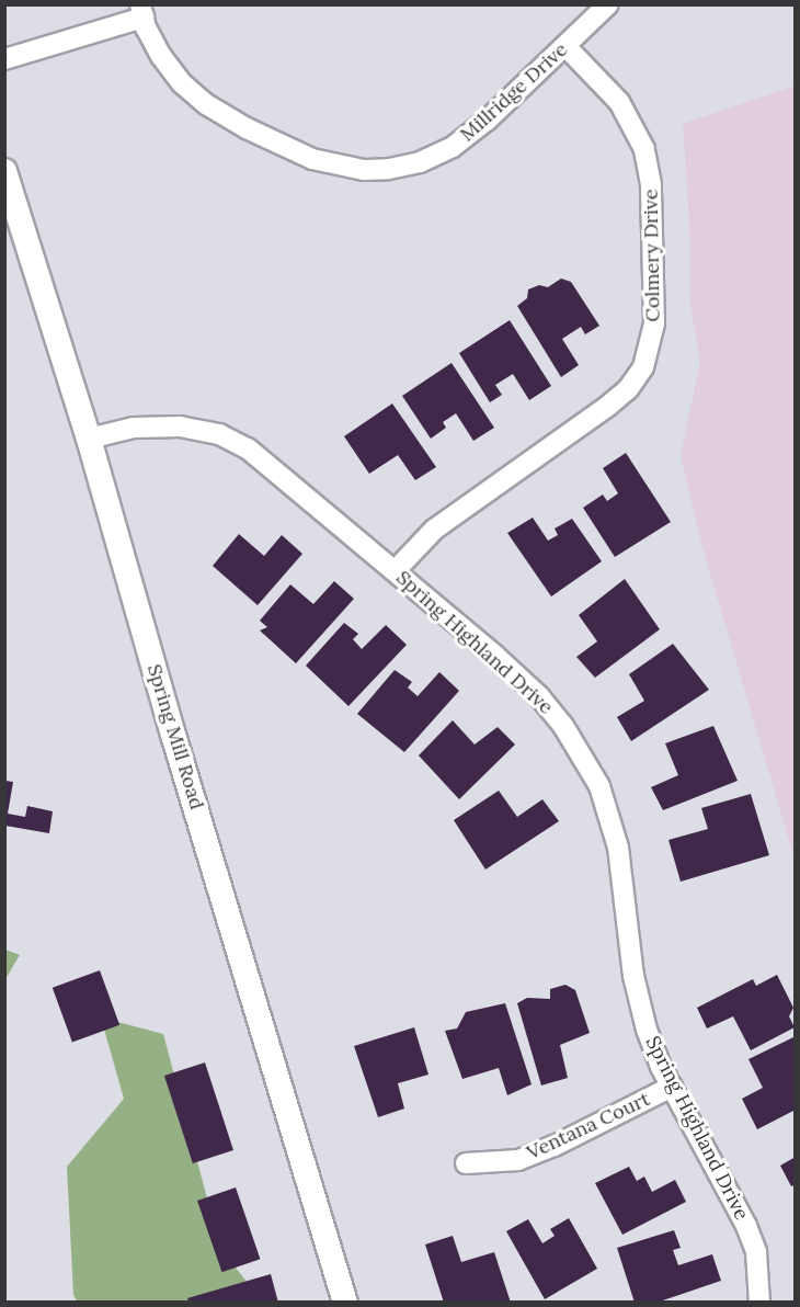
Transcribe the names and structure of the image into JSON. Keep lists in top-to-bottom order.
{
  "streets": {
    "street": [
      "Millridge Drive",
      "Colmery Drive",
      "Spring Highland Drive",
      "Spring Mill Road",
      "Ventana Court"
    ]
  },
  "crossings": [
    ["Millridge Drive", "Colmery Drive"],
    ["Colmery Drive", "Spring Highland Drive"],
    ["Spring Highland Drive", "Spring Mill Road"],
    ["Spring Highland Drive", "Ventana Court"]
  ]
}
